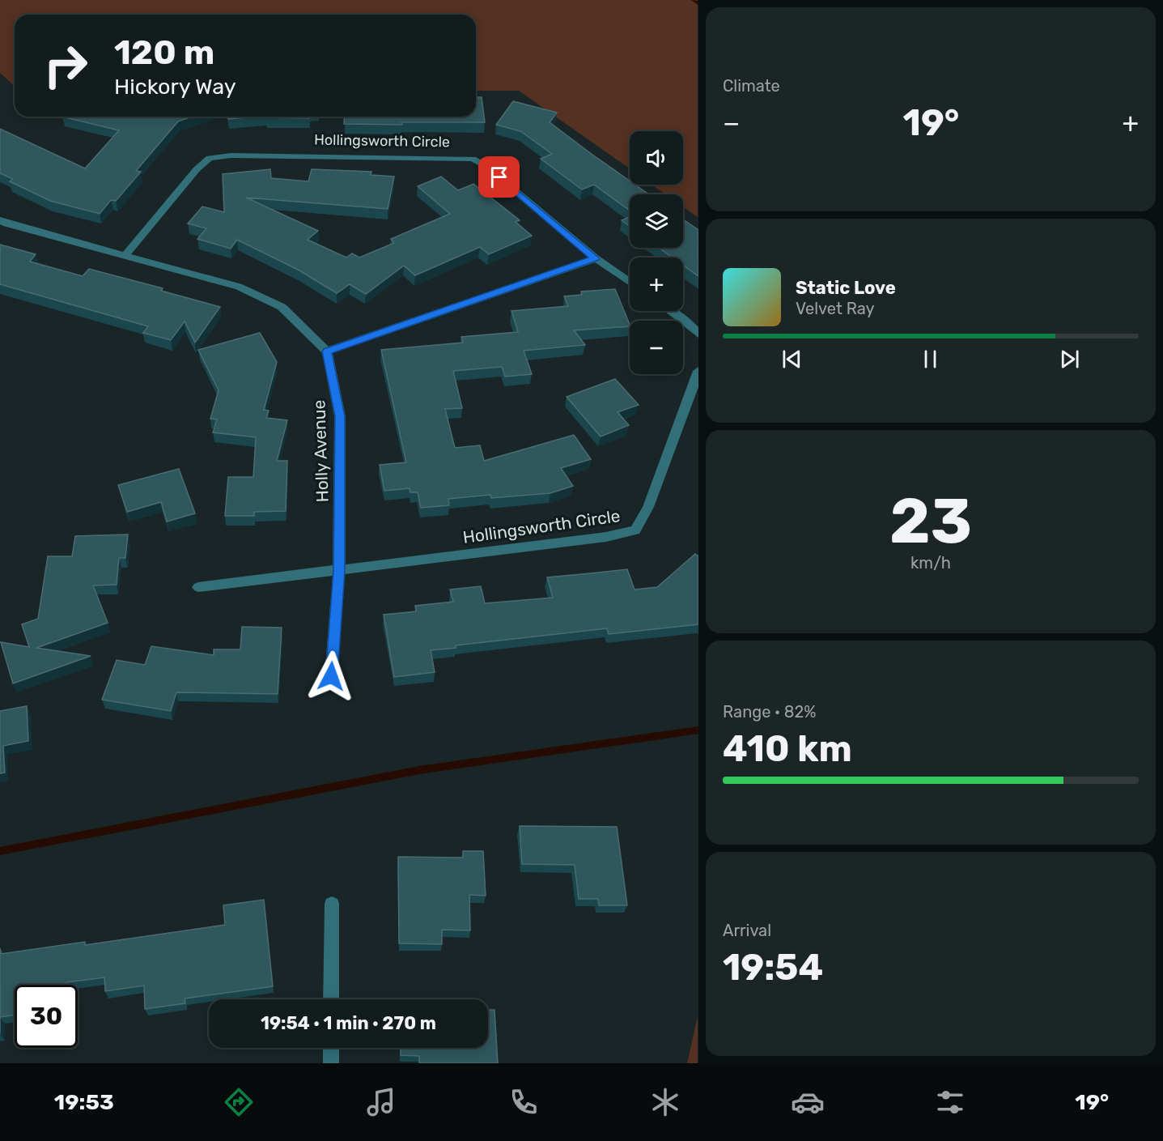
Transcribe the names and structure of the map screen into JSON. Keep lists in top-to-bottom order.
{
  "streets": {
    "street": ["Hollingsworth Circle", "Holly Avenue"]
  },
  "crossings": [
    ["Hollingsworth Circle", "Holly Avenue"]
  ],
  "page": {
    "tile": [
      "Climate",
      ["23", "km/h"],
      ["Range · 82%", "410 km"],
      ["Arrival", "19:54"]
    ],
    "turn": ["120 m", "Hickory Way"],
    "heat": ["−", "19°", "+"],
    "map_buttons": ["+", "−"],
    "song": ["Static Love", "Velvet Ray"],
    "limit": "30",
    "trip": "19:54 · 1 min · 270 m",
    "tabs": ["19:53", "19°"]
  }
}
